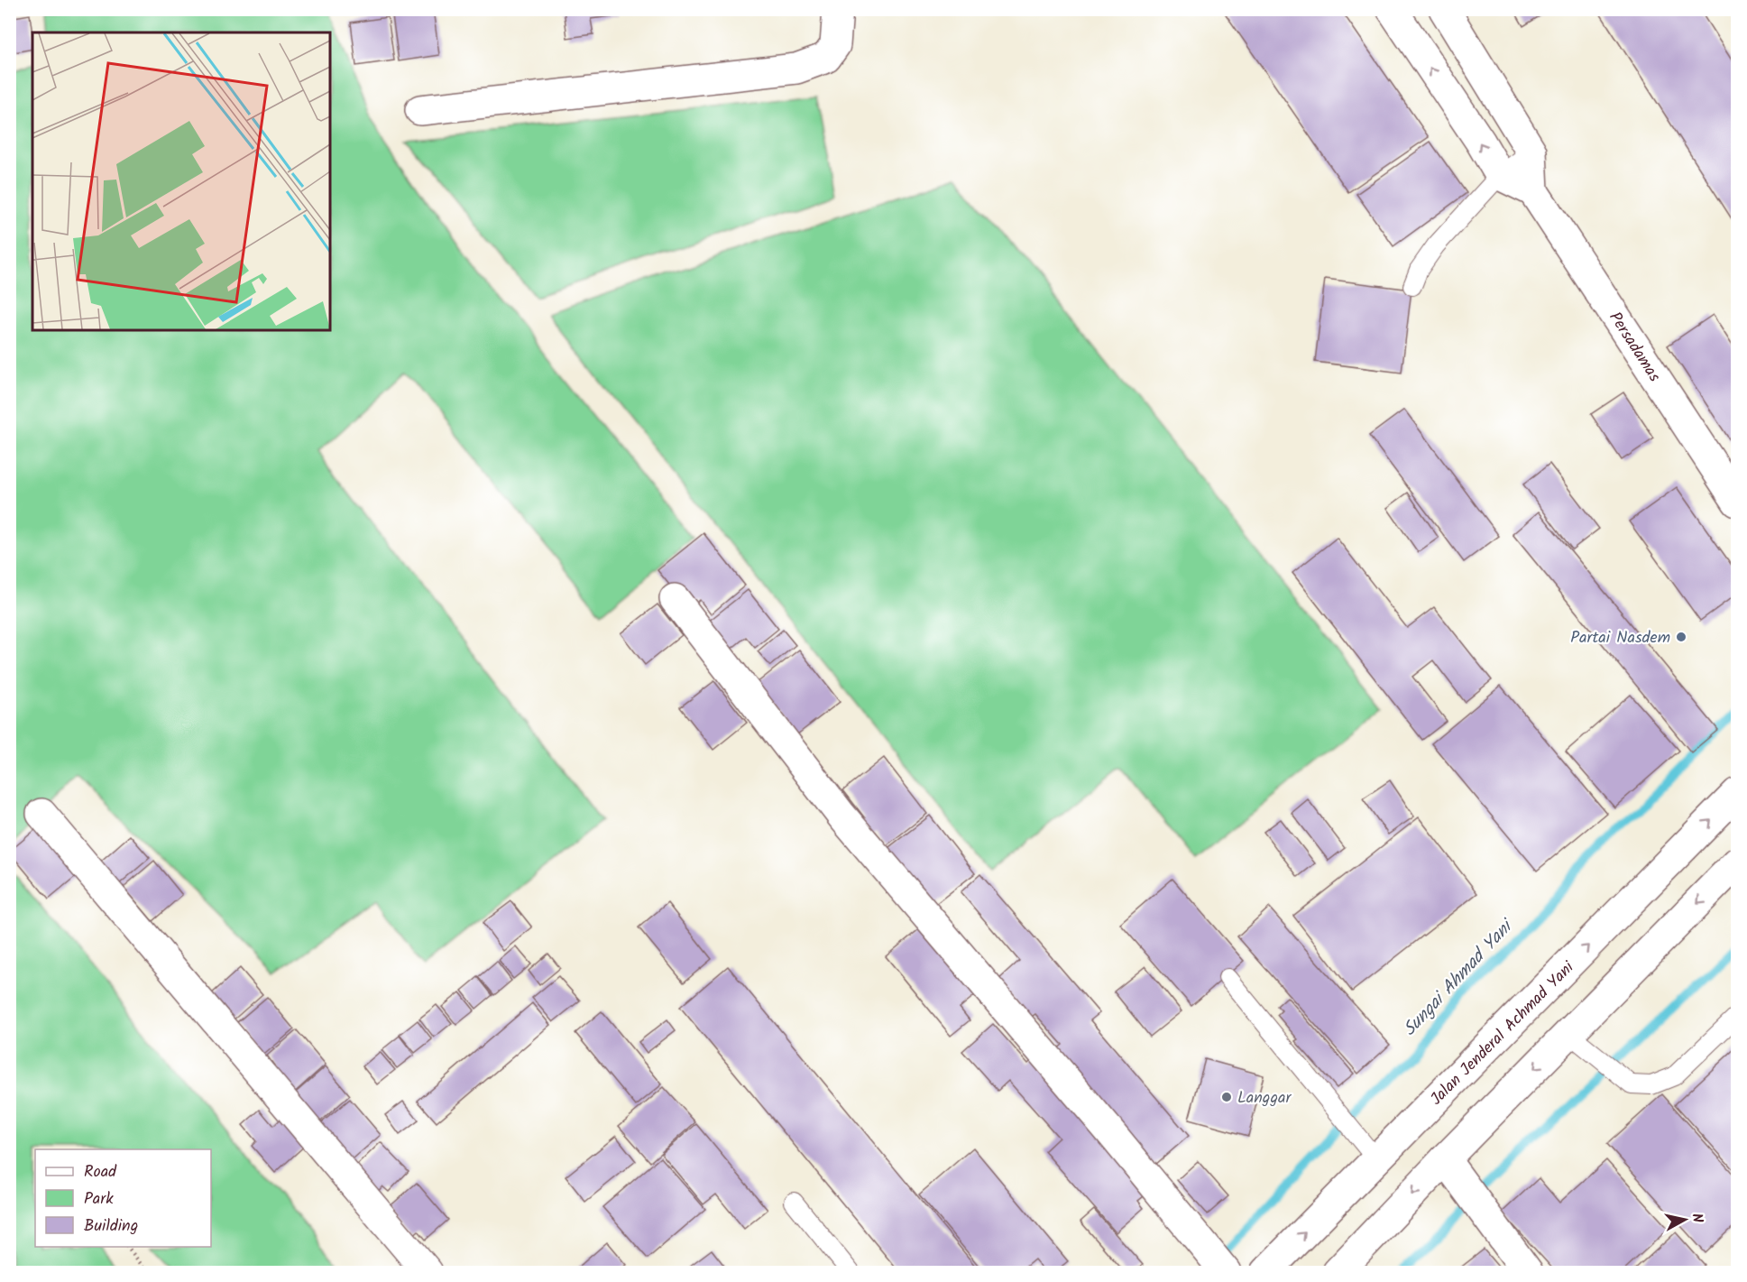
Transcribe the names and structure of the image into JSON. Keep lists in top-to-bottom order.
{
  "streets": {
    "main road": ["Persadamas", "Jalan Jenderal Achmad Yani"]
  },
  "water": ["Sungai Ahmad Yani"],
  "places": ["Partai Nasdem", "Langgar"],
  "legend": ["Road", "Park", "Building"],
  "north": "right"
}
